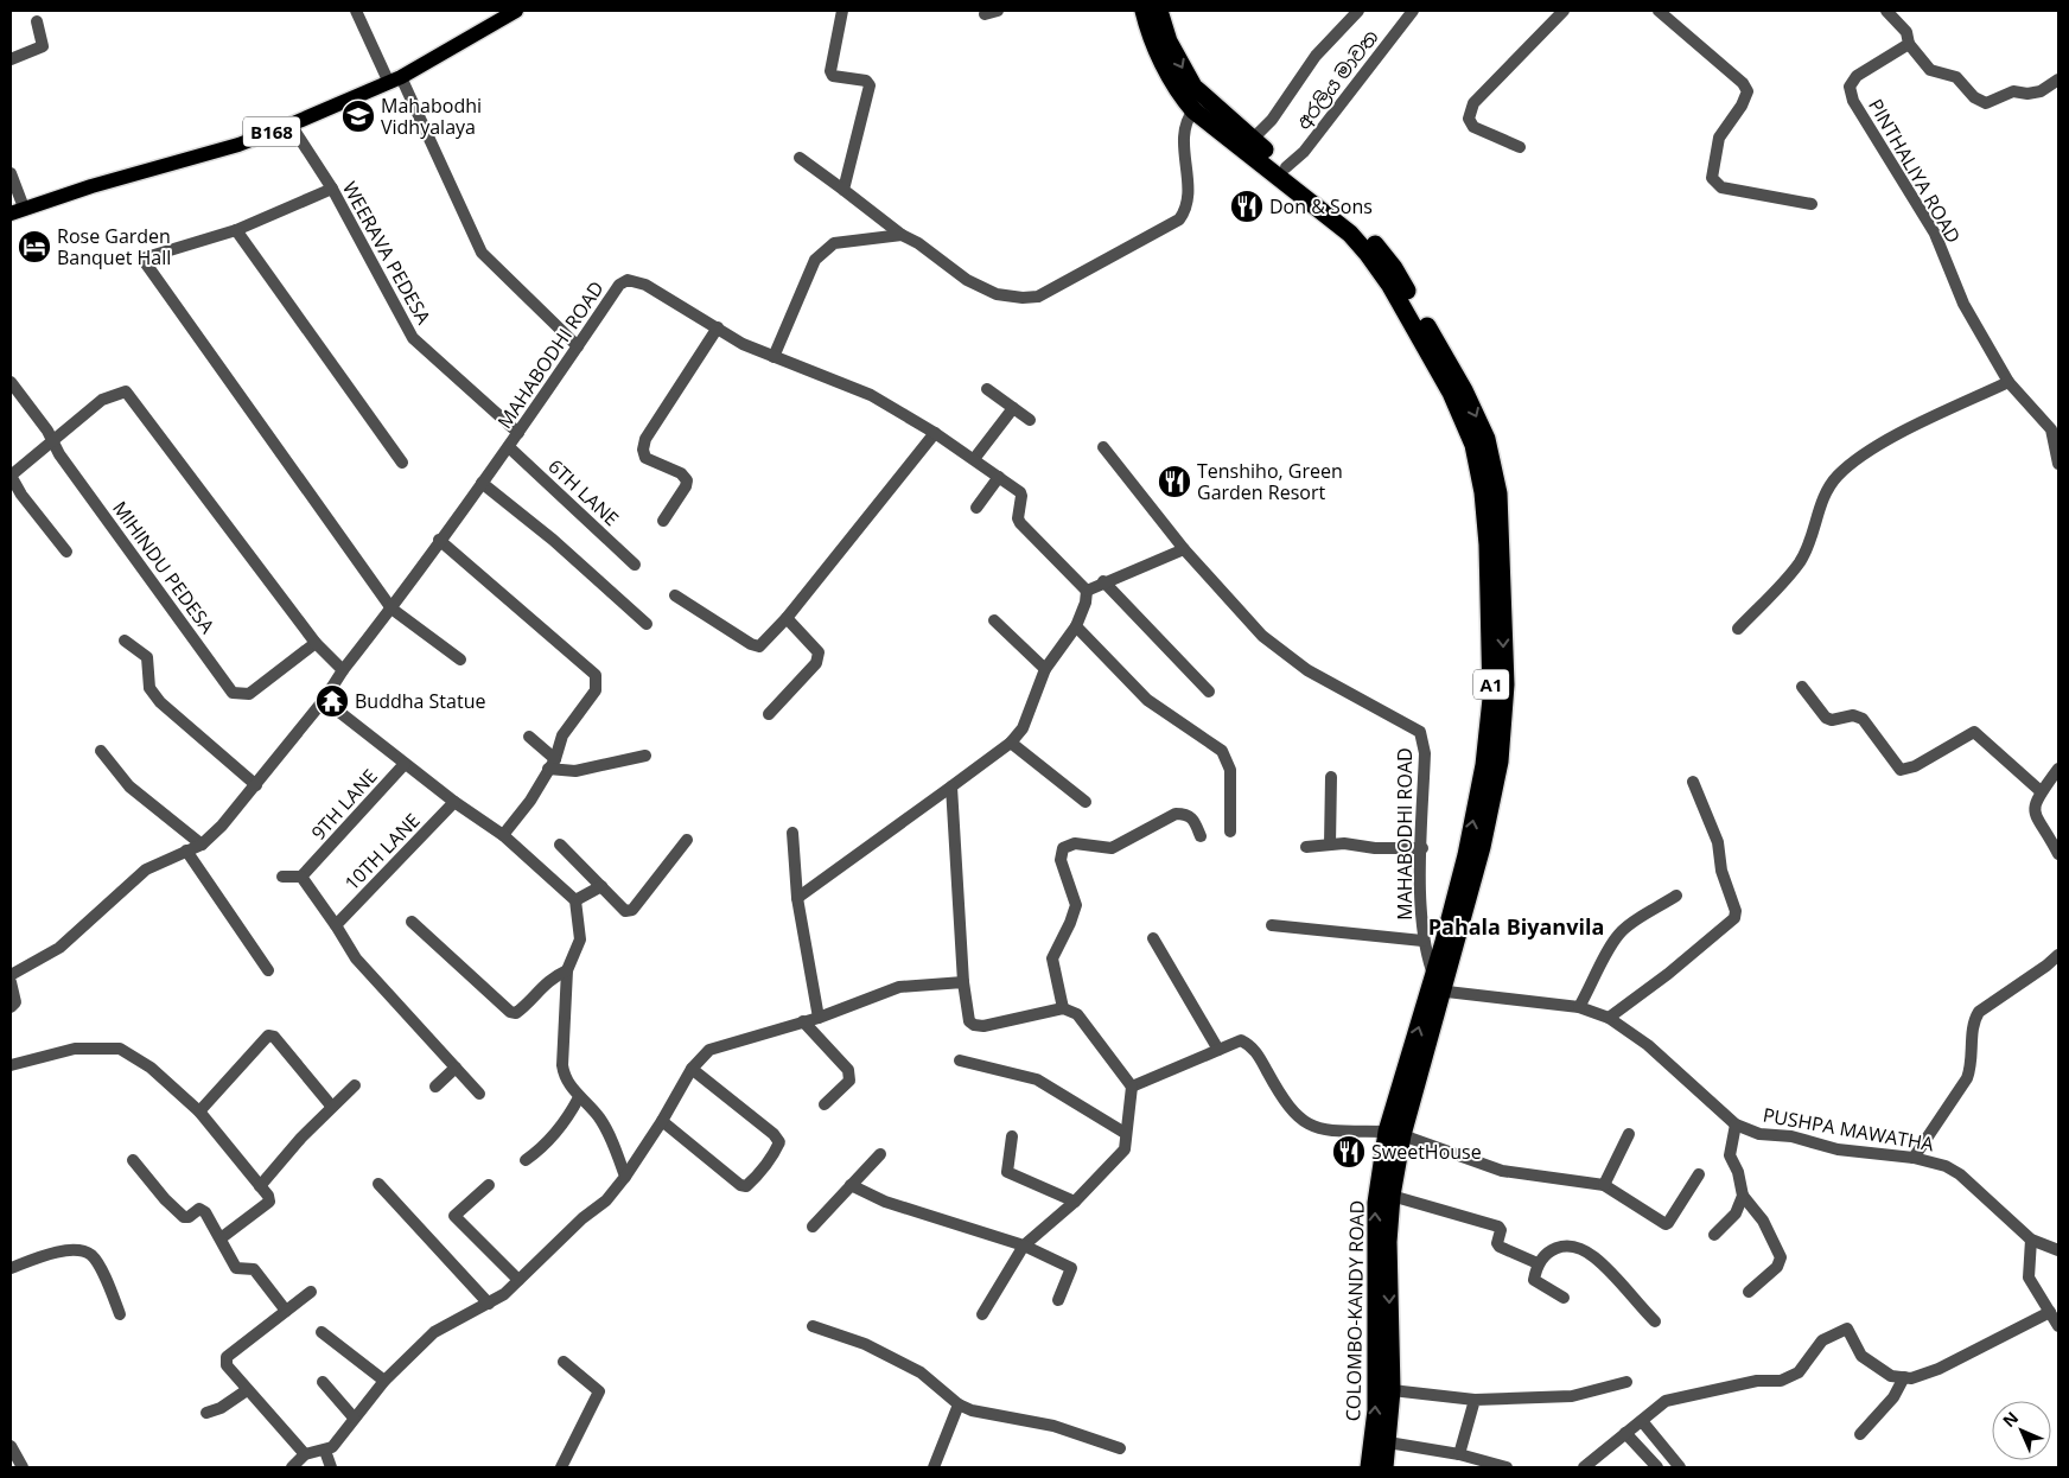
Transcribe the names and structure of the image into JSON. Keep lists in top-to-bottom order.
{
  "streets": {
    "highway": ["A1", "COLOMBO-KANDY ROAD"],
    "main road": ["B168"],
    "street": [
      "අරලිය මාවත",
      "PINTHALIYA ROAD",
      "WEERAVA PEDESA",
      "MAHABODHI ROAD",
      "6TH LANE",
      "MIHINDU PEDESA",
      "9TH LANE",
      "10TH LANE",
      "PUSHPA MAWATHA"
    ]
  },
  "crossings": [
    ["අරලිය මාවත", "COLOMBO-KANDY ROAD"],
    ["B168", "WEERAVA PEDESA"],
    ["WEERAVA PEDESA", "MAHABODHI ROAD"],
    ["MAHABODHI ROAD", "6TH LANE"],
    ["MAHABODHI ROAD", "PUSHPA MAWATHA"],
    ["MAHABODHI ROAD", "COLOMBO-KANDY ROAD"],
    ["PUSHPA MAWATHA", "COLOMBO-KANDY ROAD"]
  ],
  "districts": ["Pahala Biyanvila"],
  "places": {
    "school or university": ["Mahabodhi Vidhyalaya"],
    "restaurant": ["Don & Sons", "Tenshiho, Green Garden Resort", "SweetHouse"],
    "hotel": ["Rose Garden Banquet Hall"],
    "temple": ["Buddha Statue"]
  },
  "north": "top left"
}
